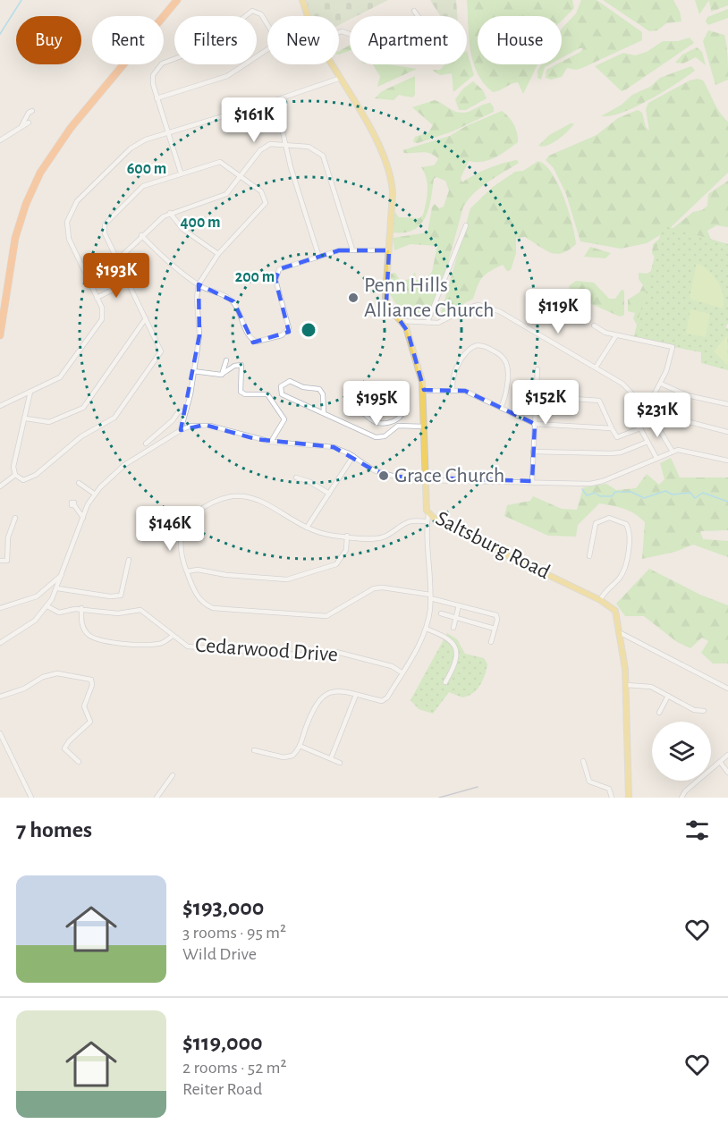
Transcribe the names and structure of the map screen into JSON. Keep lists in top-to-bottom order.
{
  "streets": {
    "main road": ["Saltsburg Road"],
    "street": ["Cedarwood Drive"]
  },
  "places": ["Penn Hills Alliance Church", "Grace Church"],
  "page": {
    "chip": [
      "Buy",
      "Rent",
      "Filters",
      "New",
      "Apartment",
      "House"
    ],
    "price": [
      "$161K",
      "$193K",
      "$119K",
      "$152K",
      "$195K",
      "$231K",
      "$146K"
    ],
    "heading": "7 homes",
    "list": [
      {
        "name": "$193,000",
        "note": "3 rooms · 95 m² · Wild Drive"
      },
      {
        "name": "$119,000",
        "note": "2 rooms · 52 m² · Reiter Road"
      }
    ]
  },
  "rings": ["600 m", "400 m", "200 m"]
}
